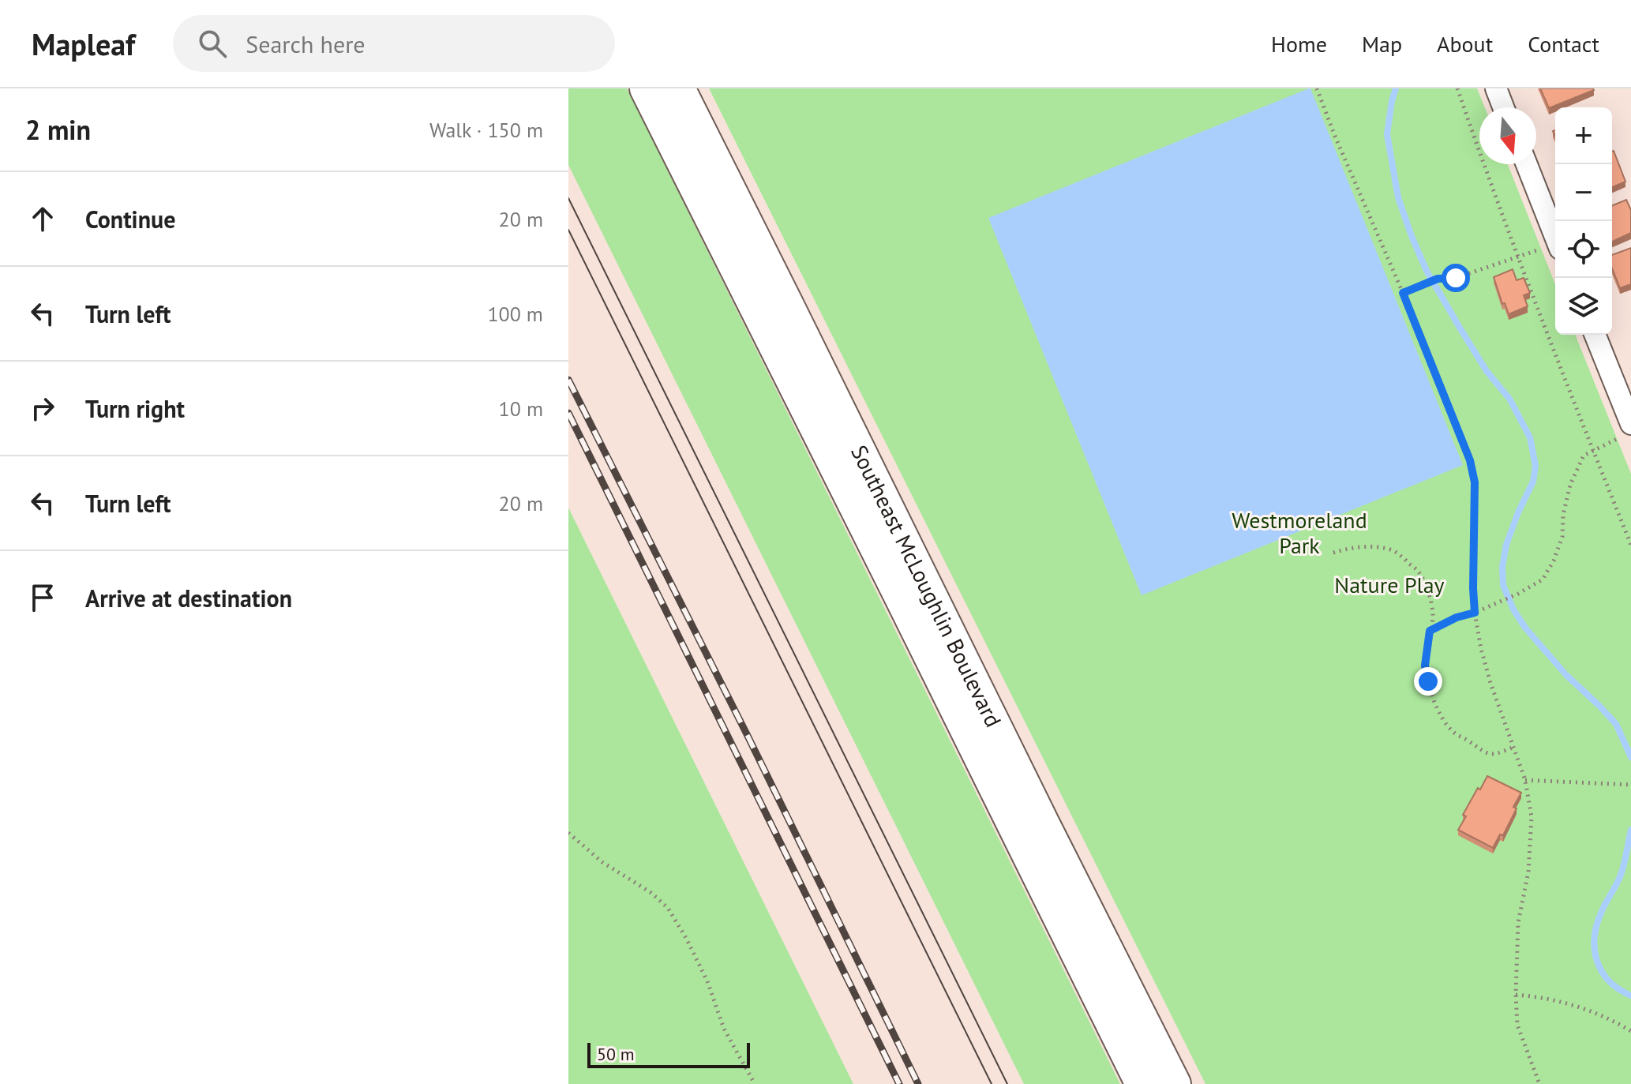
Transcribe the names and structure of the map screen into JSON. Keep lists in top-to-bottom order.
{
  "streets": {
    "highway": ["Southeast McLoughlin Boulevard"]
  },
  "parks": ["Westmoreland Park", "Nature Play"],
  "scale_bar": "50 m",
  "north": "bottom",
  "page": {
    "header": "Mapleaf",
    "search": "Search here",
    "nav": [
      "Home",
      "Map",
      "About",
      "Contact"
    ],
    "heading": ["2 min", "Walk · 150 m"],
    "map_buttons": ["+", "−"],
    "list": [
      ["Continue", "20 m"],
      ["Turn left", "100 m"],
      ["Turn right", "10 m"],
      ["Turn left", "20 m"],
      "Arrive at destination"
    ],
    "scale": "50 m"
  }
}
